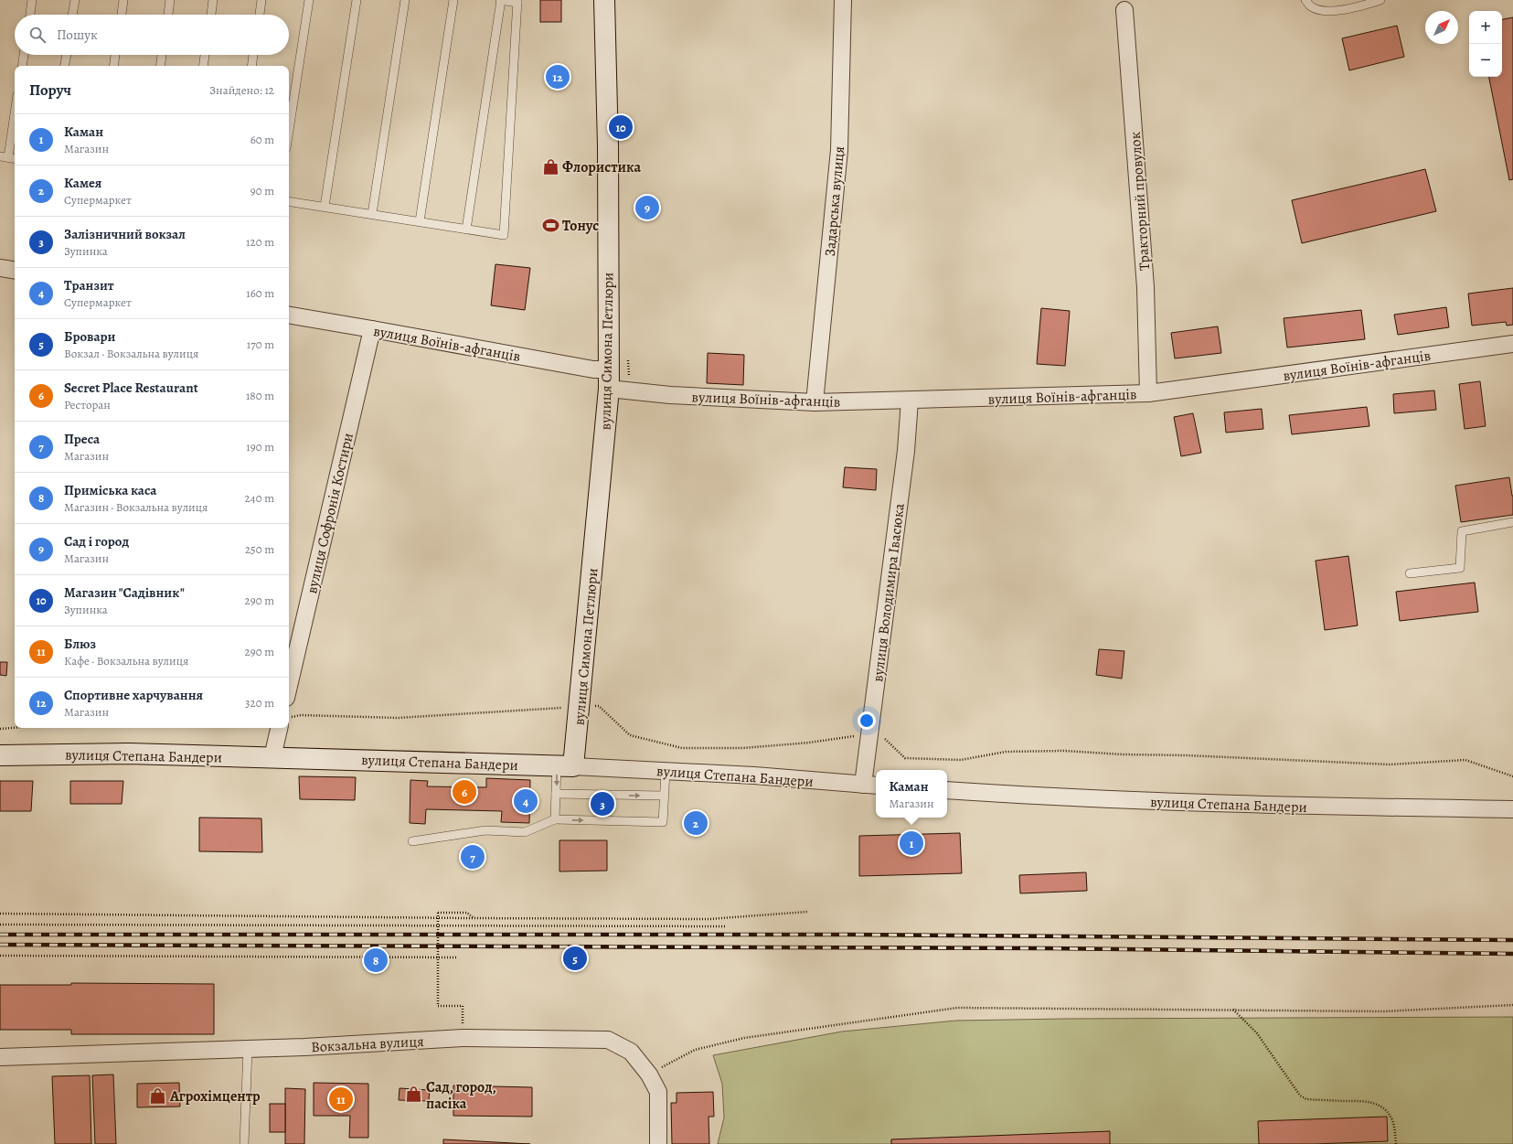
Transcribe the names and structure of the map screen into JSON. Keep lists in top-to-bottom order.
{
  "streets": {
    "street": [
      "Задарська вулиця",
      "Тракторний провулок",
      "вулиця Воїнів-афганців",
      "вулиця Симона Петлюри",
      "вулиця Софронія Костири",
      "вулиця Володимира Івасюка",
      "вулиця Степана Бандери",
      "Вокзальна вулиця"
    ]
  },
  "crossings": [
    ["Задарська вулиця", "вулиця Воїнів-афганців"],
    ["Тракторний провулок", "вулиця Воїнів-афганців"],
    ["вулиця Воїнів-афганців", "вулиця Симона Петлюри"],
    ["вулиця Воїнів-афганців", "вулиця Софронія Костири"],
    ["вулиця Воїнів-афганців", "вулиця Володимира Івасюка"],
    ["вулиця Симона Петлюри", "вулиця Степана Бандери"],
    ["вулиця Володимира Івасюка", "вулиця Степана Бандери"]
  ],
  "places": {
    "shop": ["Флористика", "Сад, город, пасіка", "Агрохімцентр"],
    "sports": ["Тонус"]
  },
  "north": "top right",
  "page": {
    "map_buttons": ["+", "−"],
    "search": "Пошук",
    "pins": [
      "12",
      "10",
      "9",
      "6",
      "4",
      "3",
      "2",
      "1",
      "7",
      "5",
      "8",
      "11"
    ],
    "heading": ["Поруч", "Знайдено: 12"],
    "list": [
      {
        "mark": "1",
        "name": "Каман",
        "note": "Магазин",
        "value": "60 m"
      },
      {
        "mark": "2",
        "name": "Камея",
        "note": "Супермаркет",
        "value": "90 m"
      },
      {
        "mark": "3",
        "name": "Залізничний вокзал",
        "note": "Зупинка",
        "value": "120 m"
      },
      {
        "mark": "4",
        "name": "Транзит",
        "note": "Супермаркет",
        "value": "160 m"
      },
      {
        "mark": "5",
        "name": "Бровари",
        "note": "Вокзал · Вокзальна вулиця",
        "value": "170 m"
      },
      {
        "mark": "6",
        "name": "Secret Place Restaurant",
        "note": "Ресторан",
        "value": "180 m"
      },
      {
        "mark": "7",
        "name": "Преса",
        "note": "Магазин",
        "value": "190 m"
      },
      {
        "mark": "8",
        "name": "Приміська каса",
        "note": "Магазин · Вокзальна вулиця",
        "value": "240 m"
      },
      {
        "mark": "9",
        "name": "Сад і город",
        "note": "Магазин",
        "value": "250 m"
      },
      {
        "mark": "10",
        "name": "Магазин \"Садівник\"",
        "note": "Зупинка",
        "value": "290 m"
      },
      {
        "mark": "11",
        "name": "Блюз",
        "note": "Кафе · Вокзальна вулиця",
        "value": "290 m"
      },
      {
        "mark": "12",
        "name": "Спортивне харчування",
        "note": "Магазин",
        "value": "320 m"
      }
    ],
    "popup": ["Каман", "Магазин"]
  }
}
